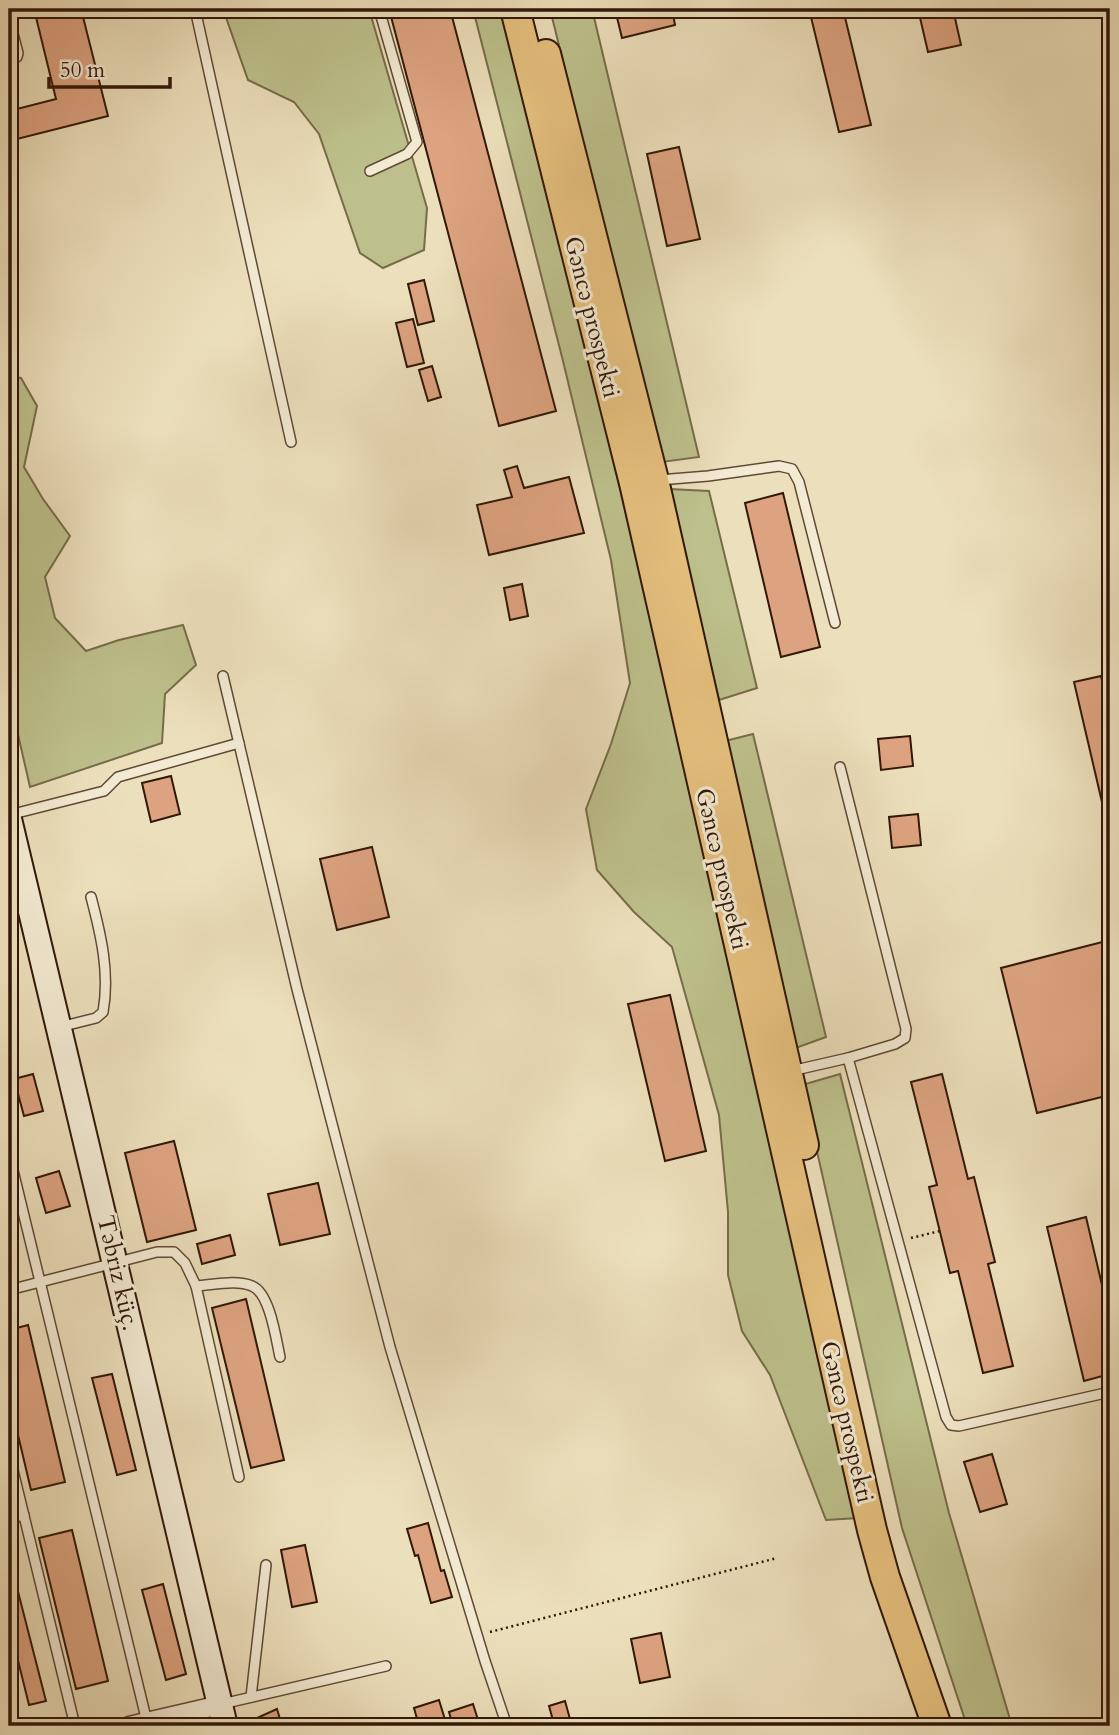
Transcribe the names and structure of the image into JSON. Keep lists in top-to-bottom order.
{
  "streets": {
    "main road": ["Gəncə prospekti", "Təbriz küç."]
  },
  "scale_bar": "50 m"
}
